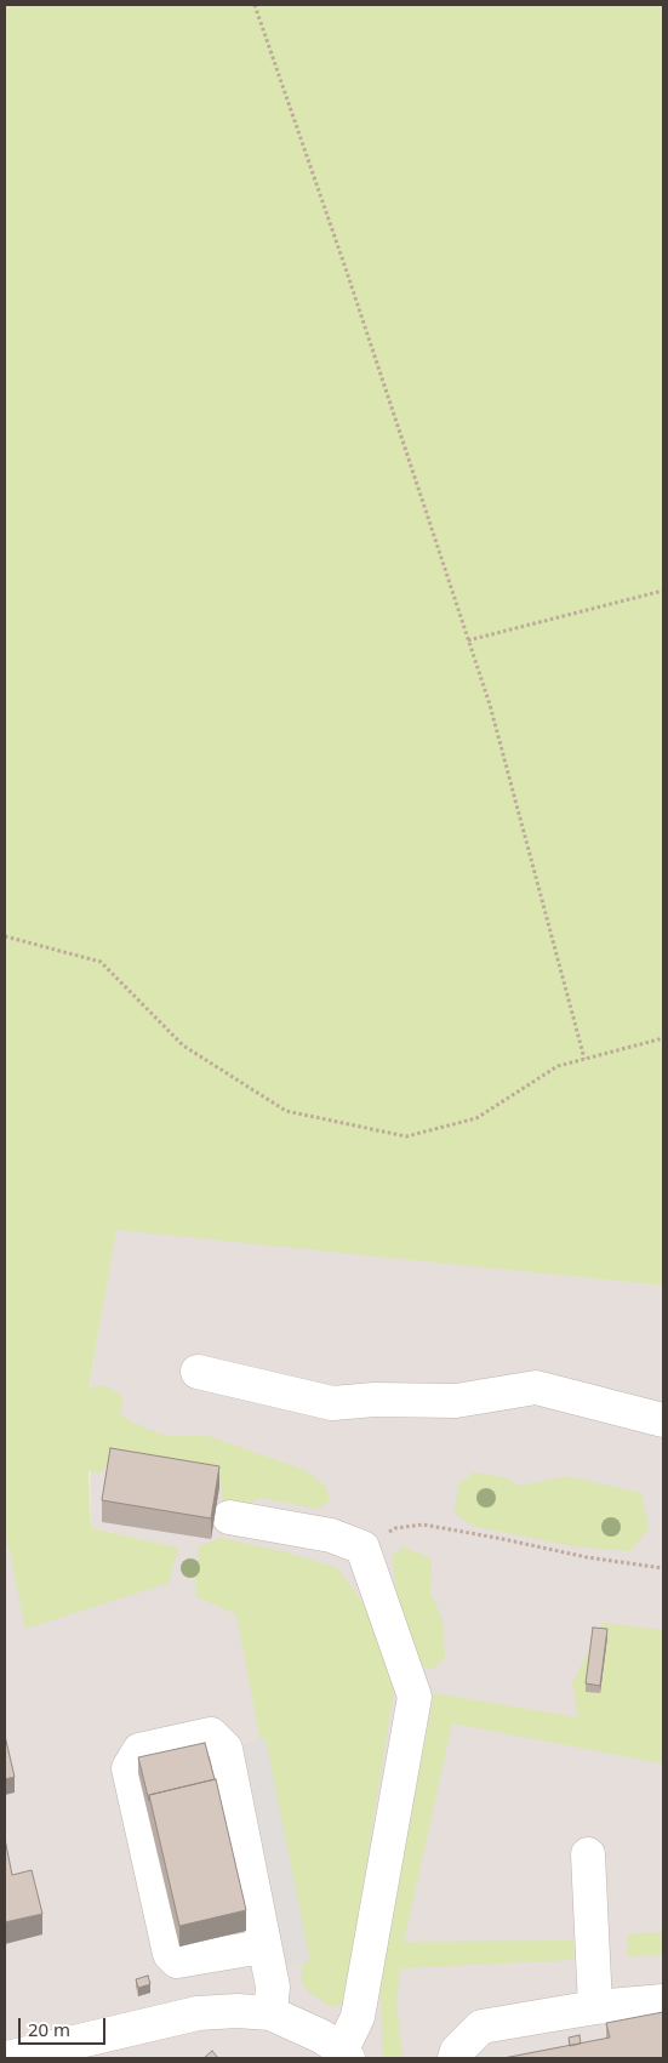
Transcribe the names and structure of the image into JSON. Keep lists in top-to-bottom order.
{
  "scale_bar": "20 m"
}
